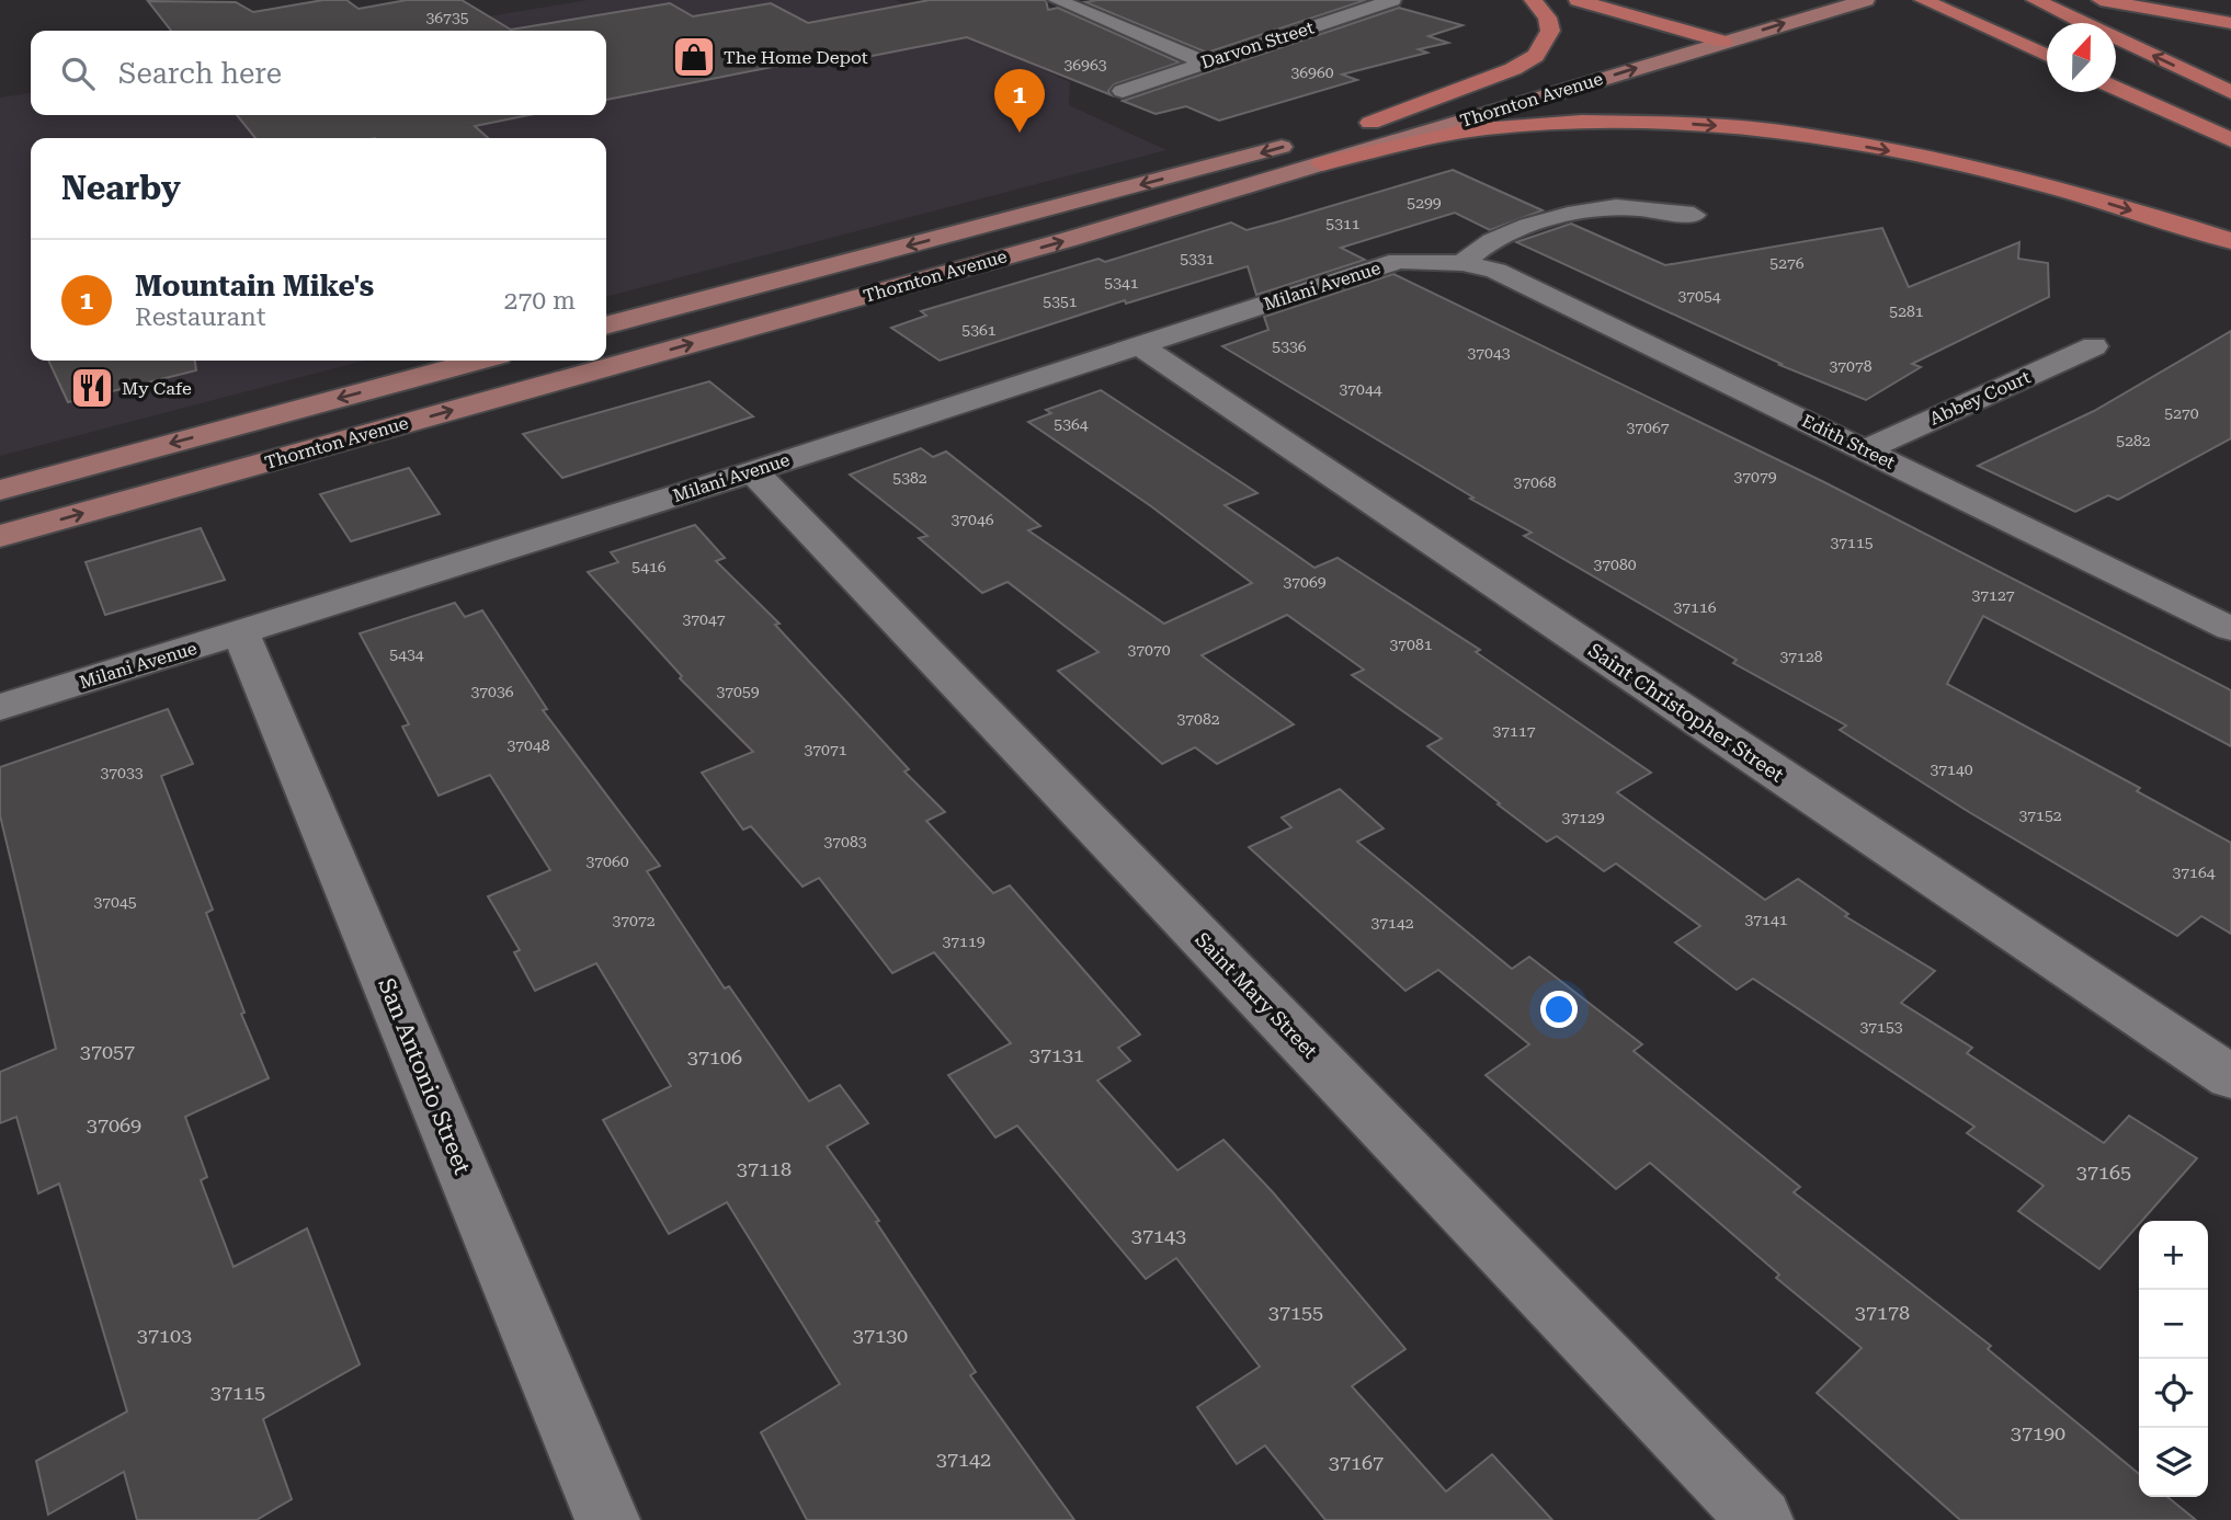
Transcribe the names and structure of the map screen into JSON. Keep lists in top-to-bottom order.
{
  "streets": {
    "main road": ["Thornton Avenue"],
    "street": [
      "Darvon Street",
      "Milani Avenue",
      "Abbey Court",
      "Edith Street",
      "Saint Christopher Street",
      "Saint Mary Street",
      "San Antonio Street"
    ]
  },
  "crossings": [
    ["Milani Avenue", "Edith Street"],
    ["Milani Avenue", "Saint Christopher Street"],
    ["Milani Avenue", "Saint Mary Street"],
    ["Milani Avenue", "San Antonio Street"],
    ["Abbey Court", "Edith Street"]
  ],
  "places": {
    "shop": ["The Home Depot"],
    "restaurant": ["My Cafe"]
  },
  "house_numbers": [
    "36735",
    "36963",
    "36960",
    "5299",
    "5311",
    "5331",
    "5276",
    "5341",
    "37054",
    "5351",
    "5281",
    "5361",
    "5336",
    "37043",
    "37078",
    "37044",
    "5270",
    "5364",
    "37067",
    "5282",
    "37079",
    "5382",
    "37068",
    "37046",
    "37115",
    "37080",
    "5416",
    "37069",
    "37127",
    "37116",
    "37047",
    "37081",
    "37070",
    "5434",
    "37128",
    "37036",
    "37059",
    "37082",
    "37117",
    "37048",
    "37071",
    "37140",
    "37033",
    "37152",
    "37129",
    "37083",
    "37060",
    "37164",
    "37045",
    "37141",
    "37072",
    "37142",
    "37119",
    "37153",
    "37057",
    "37131",
    "37106",
    "37069",
    "37118",
    "37165",
    "37143",
    "37155",
    "37178",
    "37103",
    "37130",
    "37115",
    "37190",
    "37142",
    "37167"
  ],
  "north": "top",
  "page": {
    "search": "Search here",
    "pins": "1",
    "heading": "Nearby",
    "list": [
      {
        "mark": "1",
        "name": "Mountain Mike's",
        "note": "Restaurant",
        "value": "270 m"
      }
    ],
    "map_buttons": ["+", "−"]
  }
}
